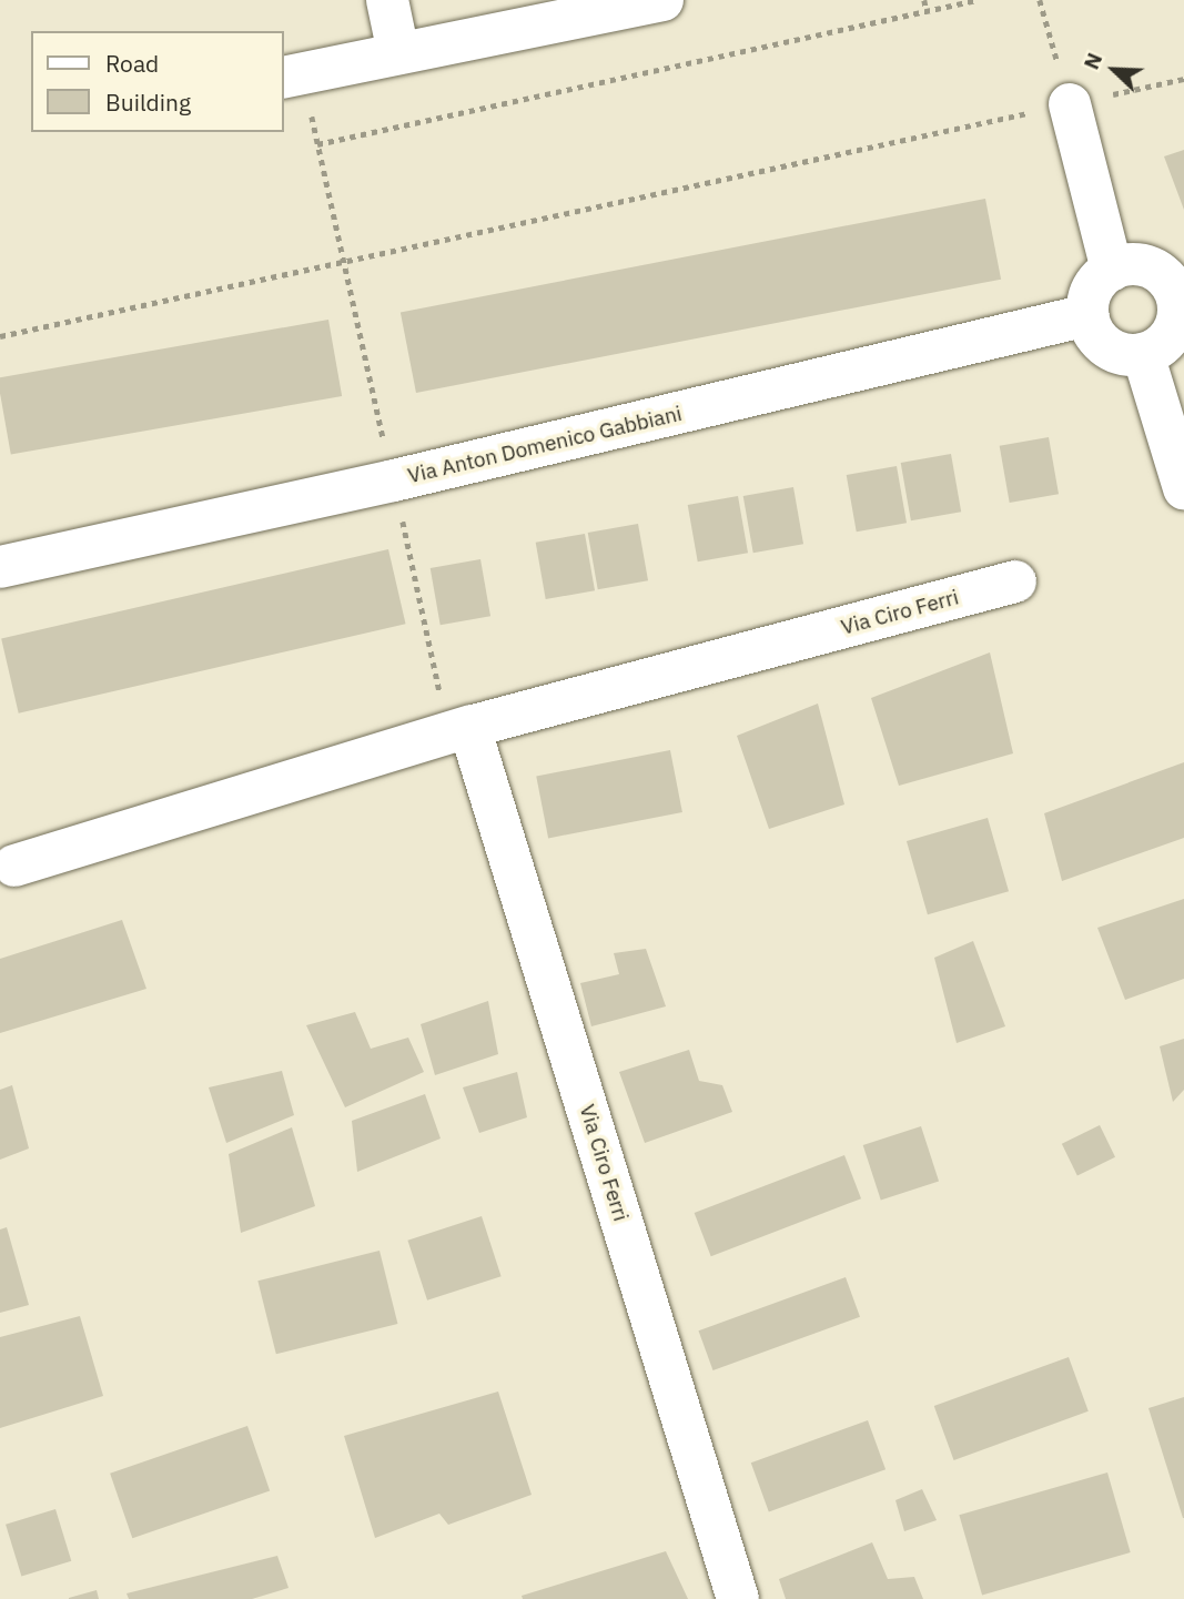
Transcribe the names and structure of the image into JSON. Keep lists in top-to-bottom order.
{
  "streets": {
    "street": ["Via Anton Domenico Gabbiani", "Via Ciro Ferri"]
  },
  "legend": ["Road", "Building"],
  "north": "top left"
}
